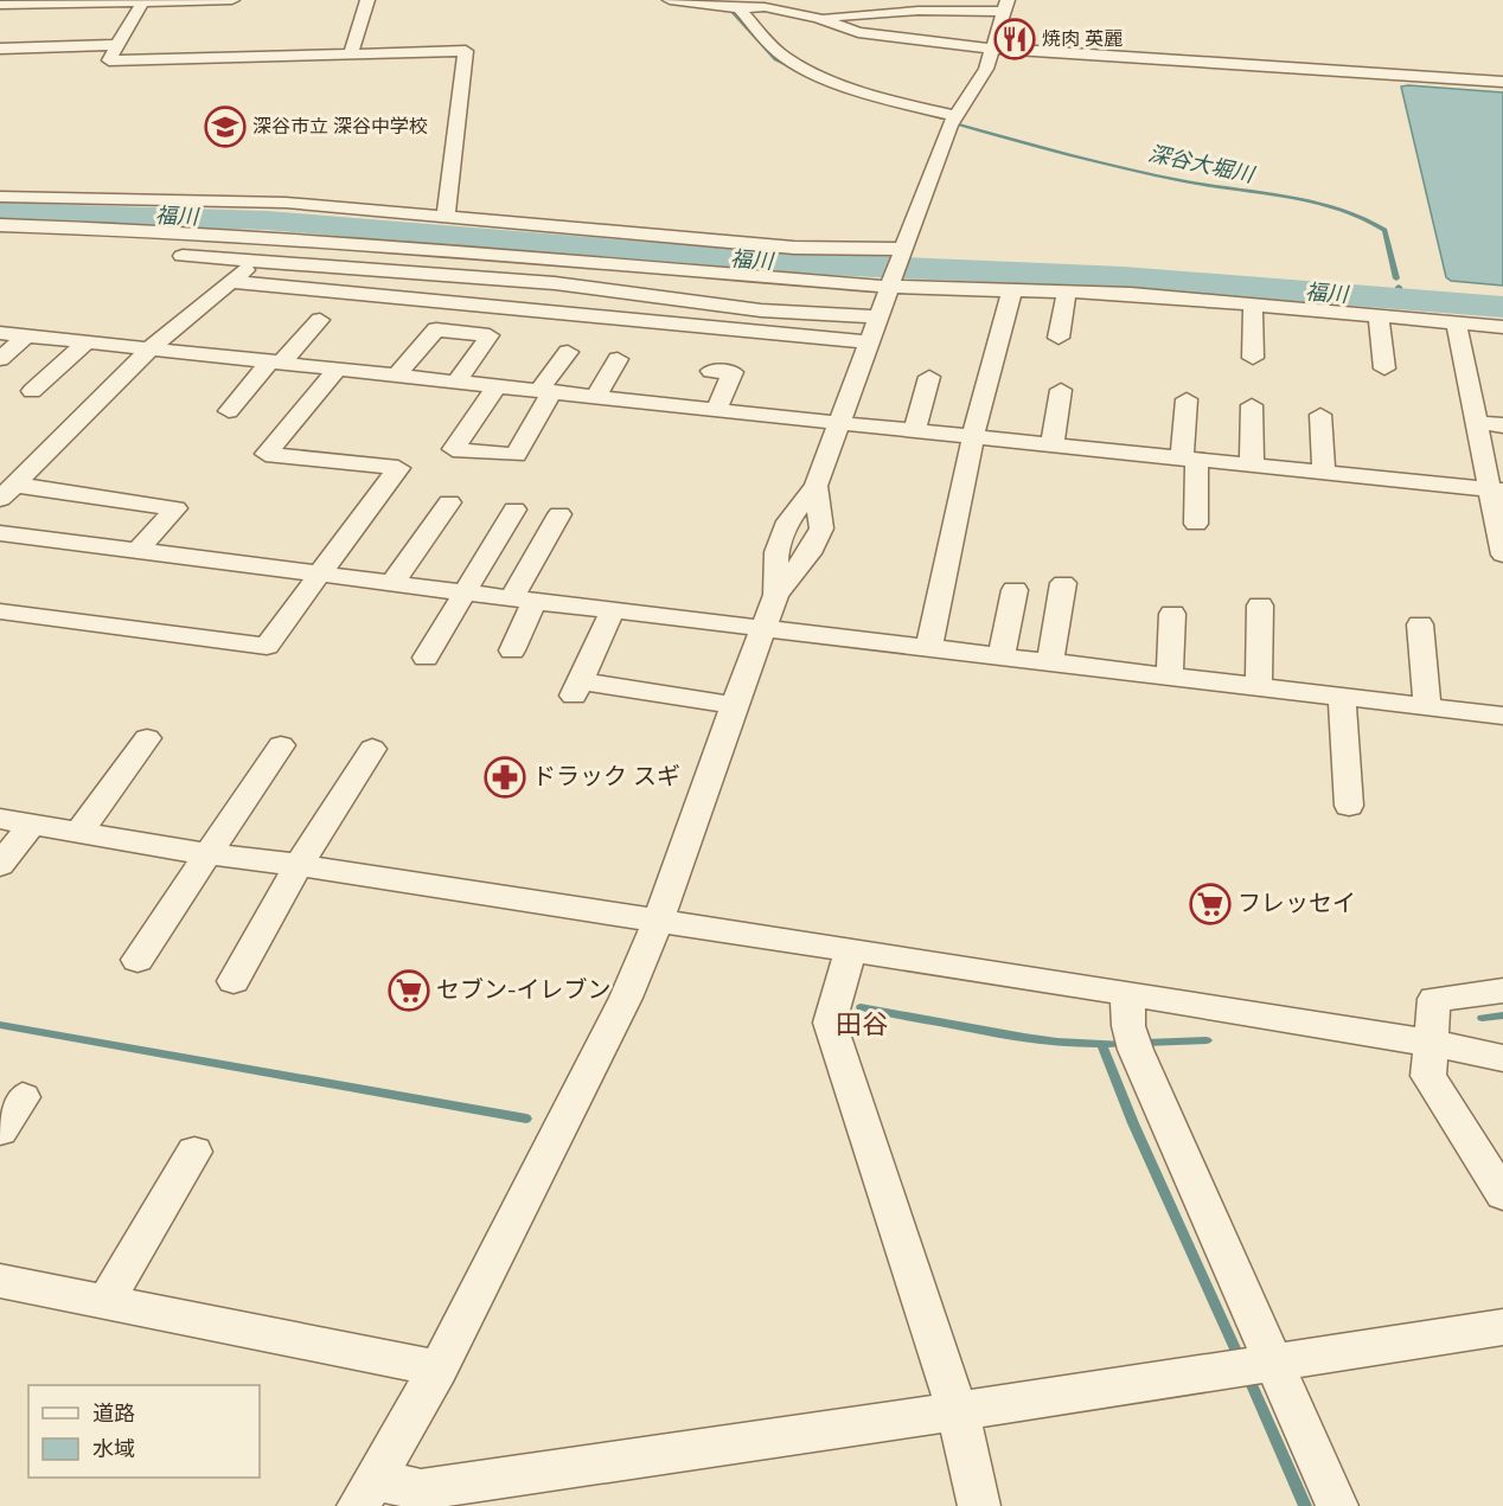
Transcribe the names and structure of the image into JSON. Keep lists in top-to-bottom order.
{
  "districts": ["田谷"],
  "water": ["深谷大堀川", "福川"],
  "places": {
    "restaurant": ["焼肉 英麗"],
    "school or university": ["深谷市立 深谷中学校"],
    "pharmacy": ["ドラック スギ"],
    "supermarket": ["フレッセイ", "セブン-イレブン"]
  },
  "legend": ["道路", "水域"]
}
